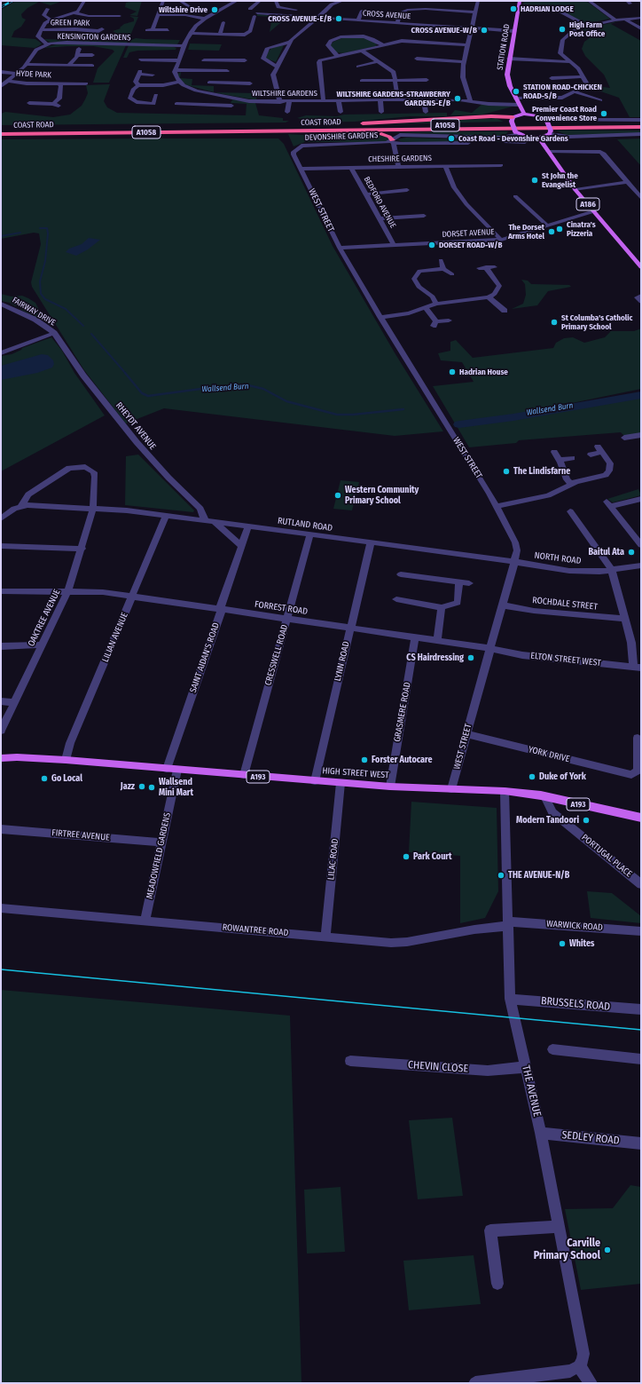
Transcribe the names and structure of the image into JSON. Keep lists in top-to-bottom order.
{
  "streets": {
    "highway": ["COAST ROAD", "A1058"],
    "main road": [
      "STATION ROAD",
      "A186",
      "HIGH STREET WEST",
      "A193"
    ],
    "street": [
      "CROSS AVENUE",
      "GREEN PARK",
      "KENSINGTON GARDENS",
      "HYDE PARK",
      "WILTSHIRE GARDENS",
      "DEVONSHIRE GARDENS",
      "CHESHIRE GARDENS",
      "BEDFORD AVENUE",
      "WEST STREET",
      "DORSET AVENUE",
      "FAIRWAY DRIVE",
      "RHEYDT AVENUE",
      "RUTLAND ROAD",
      "NORTH ROAD",
      "ROCHDALE STREET",
      "FORREST ROAD",
      "OAKTREE AVENUE",
      "LILIAN AVENUE",
      "CRESSWELL ROAD",
      "SAINT AIDAN'S ROAD",
      "ELTON STREET WEST",
      "LYNN ROAD",
      "GRASMERE ROAD",
      "YORK DRIVE",
      "FIRTREE AVENUE",
      "MEADOWFIELD GARDENS",
      "PORTUGAL PLACE",
      "LILAC ROAD",
      "WARWICK ROAD",
      "ROWANTREE ROAD",
      "BRUSSELS ROAD",
      "CHEVIN CLOSE",
      "THE AVENUE",
      "SEDLEY ROAD"
    ]
  },
  "crossings": [
    ["CROSS AVENUE", "STATION ROAD"],
    ["KENSINGTON GARDENS", "HYDE PARK"],
    ["STATION ROAD", "WILTSHIRE GARDENS"],
    ["DEVONSHIRE GARDENS", "WEST STREET"],
    ["CHESHIRE GARDENS", "BEDFORD AVENUE"],
    ["CHESHIRE GARDENS", "WEST STREET"],
    ["BEDFORD AVENUE", "DORSET AVENUE"],
    ["A186", "DORSET AVENUE"],
    ["WEST STREET", "DORSET AVENUE"],
    ["WEST STREET", "RUTLAND ROAD"],
    ["WEST STREET", "NORTH ROAD"],
    ["WEST STREET", "ROCHDALE STREET"],
    ["WEST STREET", "FORREST ROAD"],
    ["WEST STREET", "ELTON STREET WEST"],
    ["WEST STREET", "YORK DRIVE"],
    ["WEST STREET", "HIGH STREET WEST"],
    ["FAIRWAY DRIVE", "RHEYDT AVENUE"],
    ["RHEYDT AVENUE", "RUTLAND ROAD"],
    ["RUTLAND ROAD", "NORTH ROAD"],
    ["RUTLAND ROAD", "OAKTREE AVENUE"],
    ["RUTLAND ROAD", "LILIAN AVENUE"],
    ["RUTLAND ROAD", "CRESSWELL ROAD"],
    ["RUTLAND ROAD", "SAINT AIDAN'S ROAD"],
    ["RUTLAND ROAD", "LYNN ROAD"],
    ["FORREST ROAD", "OAKTREE AVENUE"],
    ["FORREST ROAD", "LILIAN AVENUE"],
    ["FORREST ROAD", "CRESSWELL ROAD"],
    ["FORREST ROAD", "SAINT AIDAN'S ROAD"],
    ["FORREST ROAD", "ELTON STREET WEST"],
    ["FORREST ROAD", "LYNN ROAD"],
    ["FORREST ROAD", "GRASMERE ROAD"],
    ["LILIAN AVENUE", "HIGH STREET WEST"],
    ["LILIAN AVENUE", "A193"],
    ["CRESSWELL ROAD", "HIGH STREET WEST"],
    ["SAINT AIDAN'S ROAD", "HIGH STREET WEST"],
    ["LYNN ROAD", "HIGH STREET WEST"],
    ["GRASMERE ROAD", "HIGH STREET WEST"],
    ["HIGH STREET WEST", "A193"],
    ["HIGH STREET WEST", "MEADOWFIELD GARDENS"],
    ["HIGH STREET WEST", "PORTUGAL PLACE"],
    ["HIGH STREET WEST", "LILAC ROAD"],
    ["HIGH STREET WEST", "THE AVENUE"],
    ["FIRTREE AVENUE", "MEADOWFIELD GARDENS"],
    ["MEADOWFIELD GARDENS", "ROWANTREE ROAD"],
    ["LILAC ROAD", "ROWANTREE ROAD"],
    ["WARWICK ROAD", "ROWANTREE ROAD"],
    ["WARWICK ROAD", "THE AVENUE"],
    ["ROWANTREE ROAD", "THE AVENUE"],
    ["BRUSSELS ROAD", "THE AVENUE"],
    ["CHEVIN CLOSE", "THE AVENUE"],
    ["THE AVENUE", "SEDLEY ROAD"]
  ],
  "water": ["Wallsend Burn"],
  "places": [
    "HADRIAN LODGE",
    "Wiltshire Drive",
    "CROSS AVENUE-E/B",
    "High Farm Post Office",
    "CROSS AVENUE-W/B",
    "STATION ROAD-CHICKEN ROAD-S/B",
    "WILTSHIRE GARDENS-STRAWBERRY GARDENS-E/B",
    "Premier Coast Road Convenience Store",
    "Coast Road - Devonshire Gardens",
    "St John the Evangelist",
    "Cinatra's Pizzeria",
    "The Dorset Arms Hotel",
    "DORSET ROAD-W/B",
    "St Columba's Catholic Primary School",
    "Hadrian House",
    "The Lindisfarne",
    "Western Community Primary School",
    "Baitul Ata",
    "CS Hairdressing",
    "Forster Autocare",
    "Duke of York",
    "Go Local",
    "Jazz",
    "Wallsend Mini Mart",
    "Modern Tandoori",
    "Park Court",
    "THE AVENUE-N/B",
    "Whites",
    "Carville Primary School"
  ]
}
